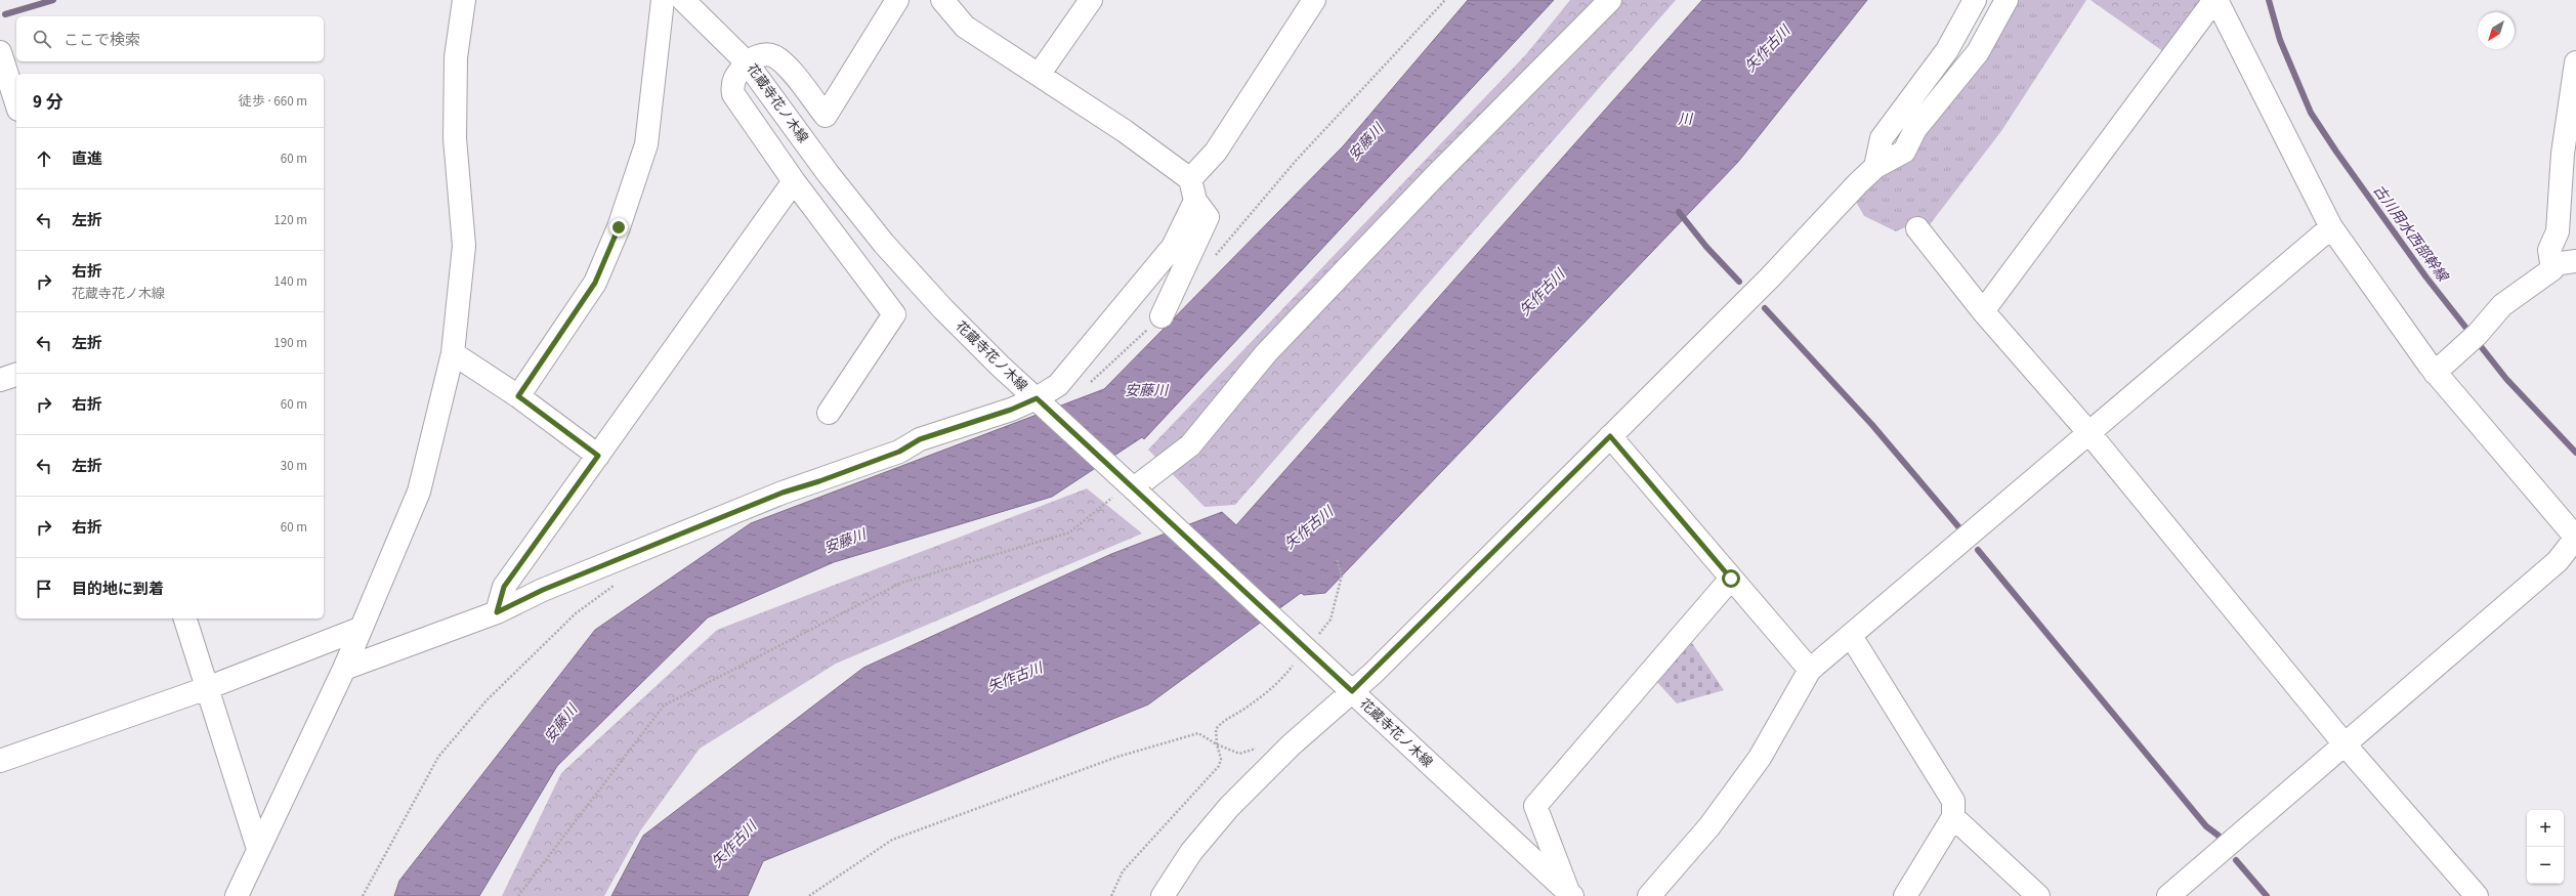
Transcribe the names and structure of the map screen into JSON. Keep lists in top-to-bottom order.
{
  "streets": {
    "street": ["花蔵寺花ノ木線"]
  },
  "water": [
    "矢作古川",
    "川",
    "安藤川",
    "古川用水西部幹線"
  ],
  "north": "bottom left",
  "page": {
    "search": "ここで検索",
    "heading": ["9 分", "徒歩 · 660 m"],
    "list": [
      ["直進", "60 m"],
      ["左折", "120 m"],
      ["右折", "花蔵寺花ノ木線", "140 m"],
      ["左折", "190 m"],
      ["右折", "60 m"],
      ["左折", "30 m"],
      ["右折", "60 m"],
      "目的地に到着"
    ],
    "map_buttons": ["+", "−"]
  }
}
